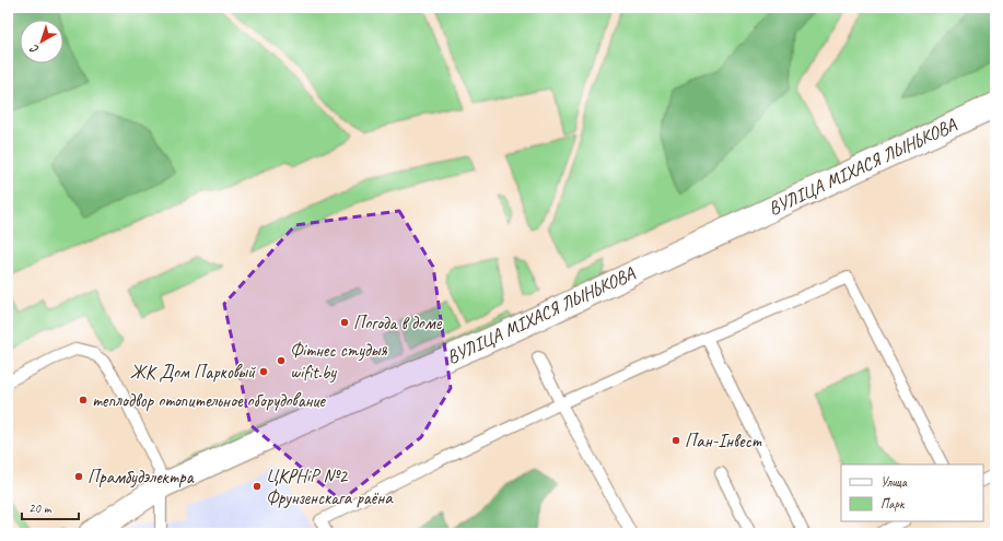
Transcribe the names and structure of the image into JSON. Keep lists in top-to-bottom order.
{
  "streets": {
    "street": ["ВУЛІЦА МІХАСЯ ЛЫНЬКОВА"]
  },
  "places": [
    "Погода в доме",
    "Фітнес студыя wifit.by",
    "ЖК Дом Парковый",
    "теплодвор отопительное оборудование",
    "Пан-Інвест",
    "Прамбудэлектра",
    "ЦКРНіР №2 Фрунзенскага раёна"
  ],
  "legend": ["Улица", "Парк"],
  "scale_bar": "20 m",
  "north": "bottom left"
}
